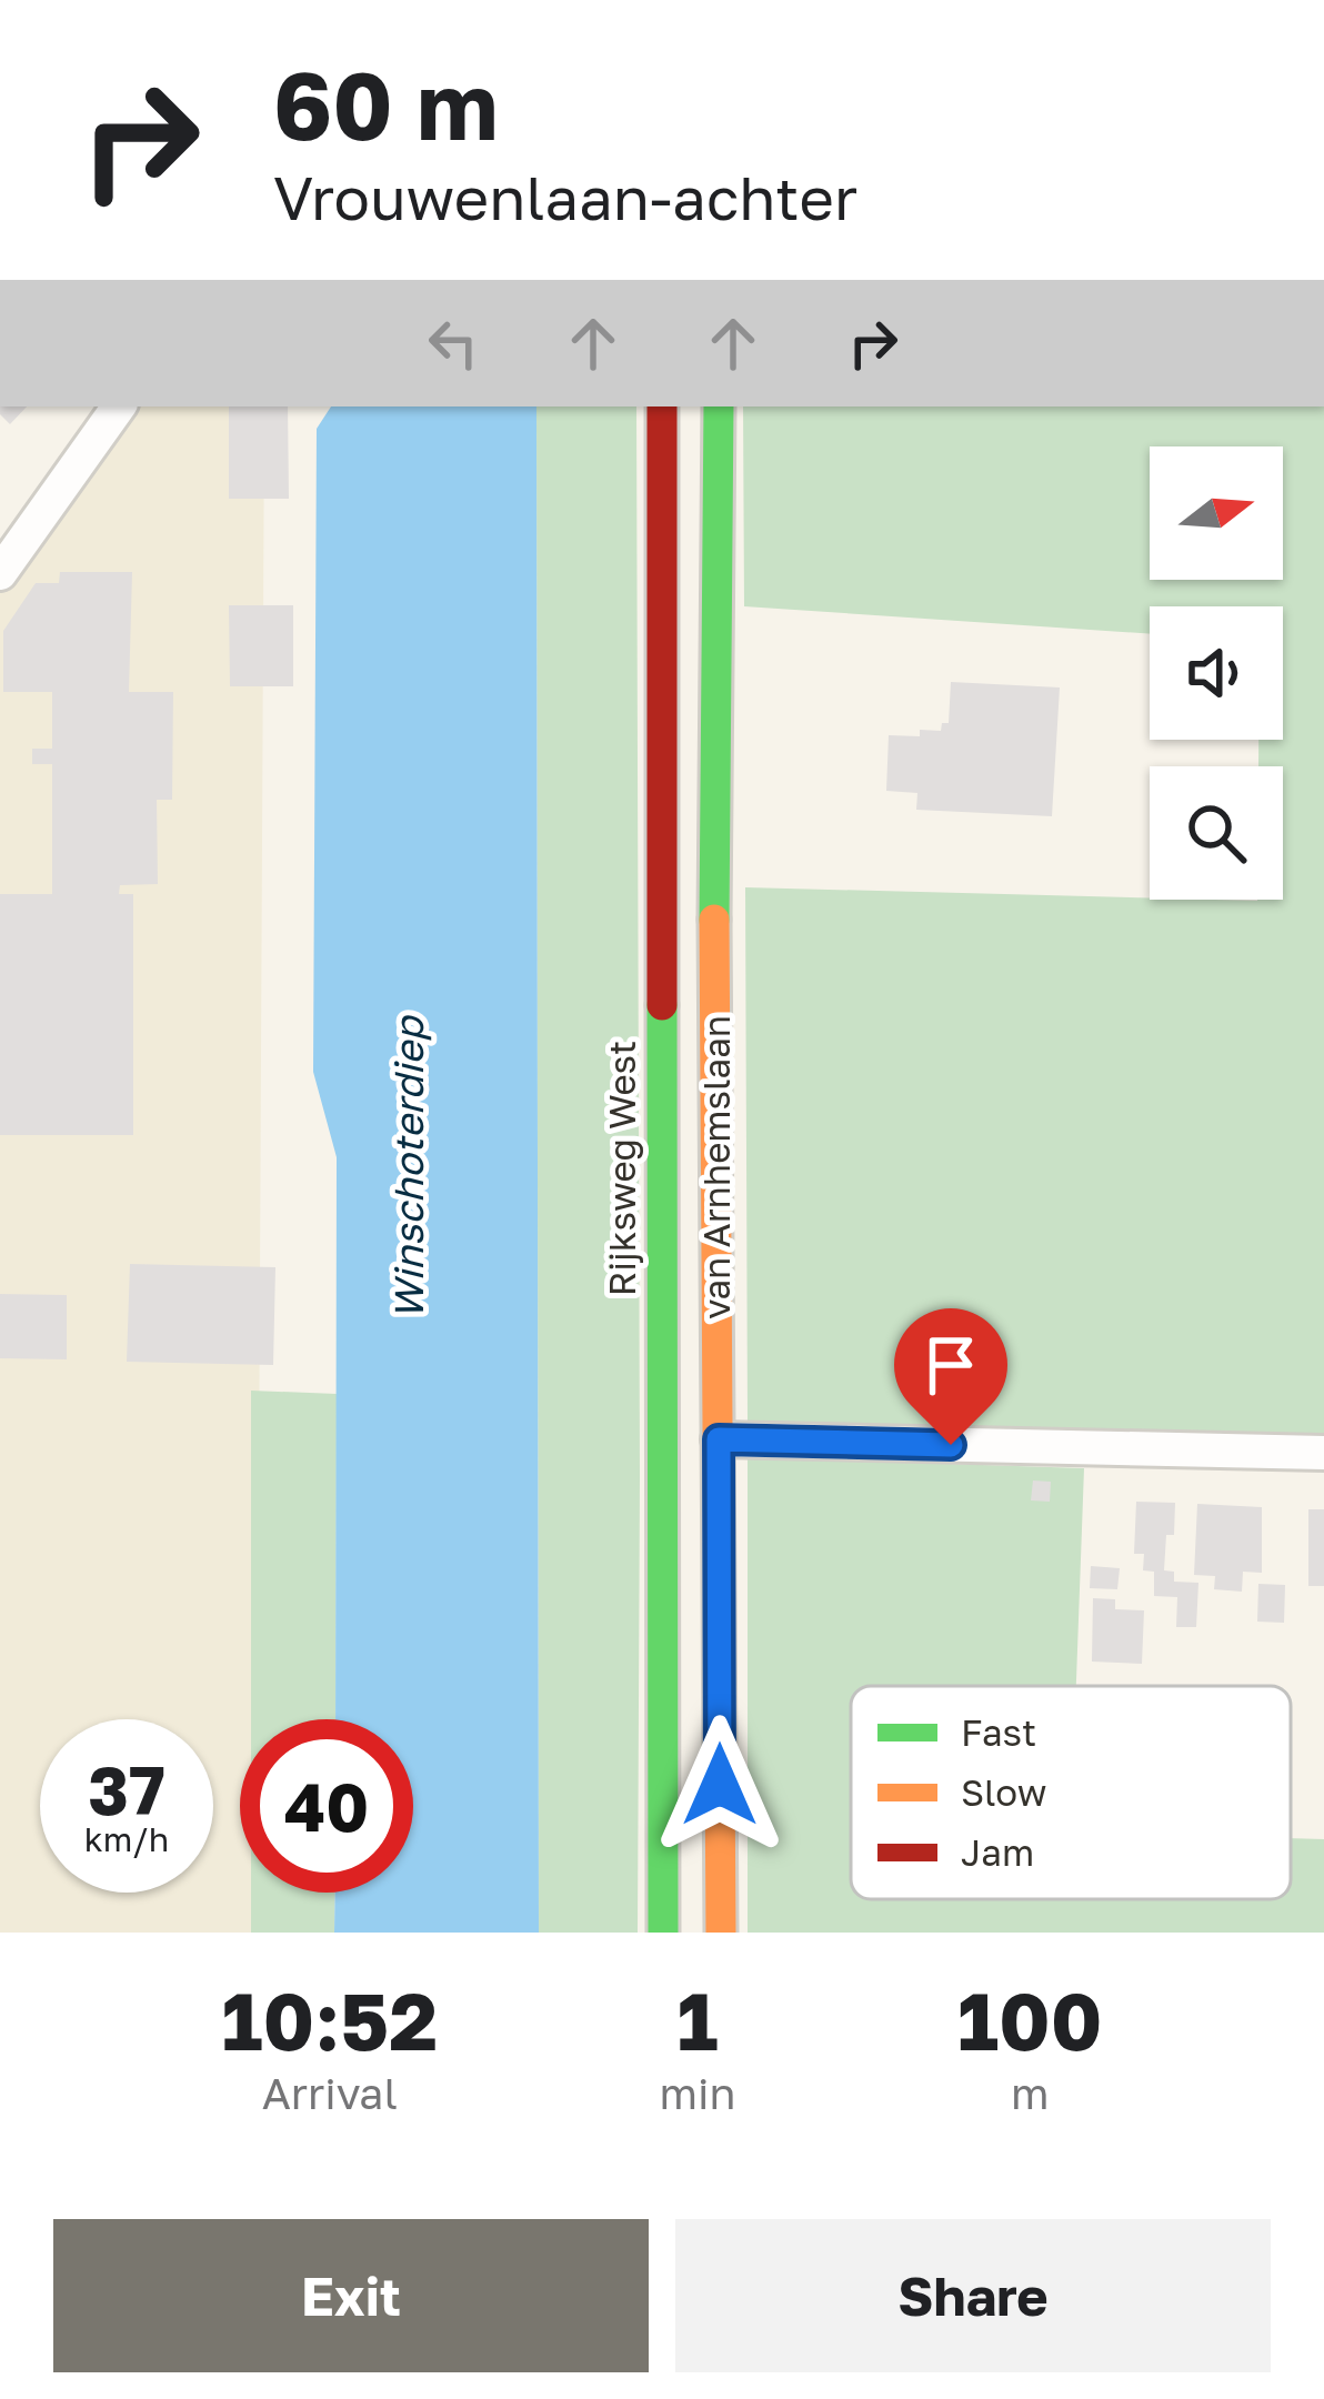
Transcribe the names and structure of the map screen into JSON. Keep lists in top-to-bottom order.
{
  "streets": {
    "street": ["van Arnhemslaan", "Rijksweg West"]
  },
  "water": ["Winschoterdiep"],
  "legend": ["Fast", "Slow", "Jam"],
  "north": "right",
  "page": {
    "turn": ["60 m", "Vrouwenlaan-achter"],
    "speed": "37 km/h",
    "limit": "40",
    "eta": [
      "10:52",
      "Arrival",
      "1",
      "min",
      "100",
      "m"
    ],
    "buttons": ["Exit", "Share"]
  }
}
